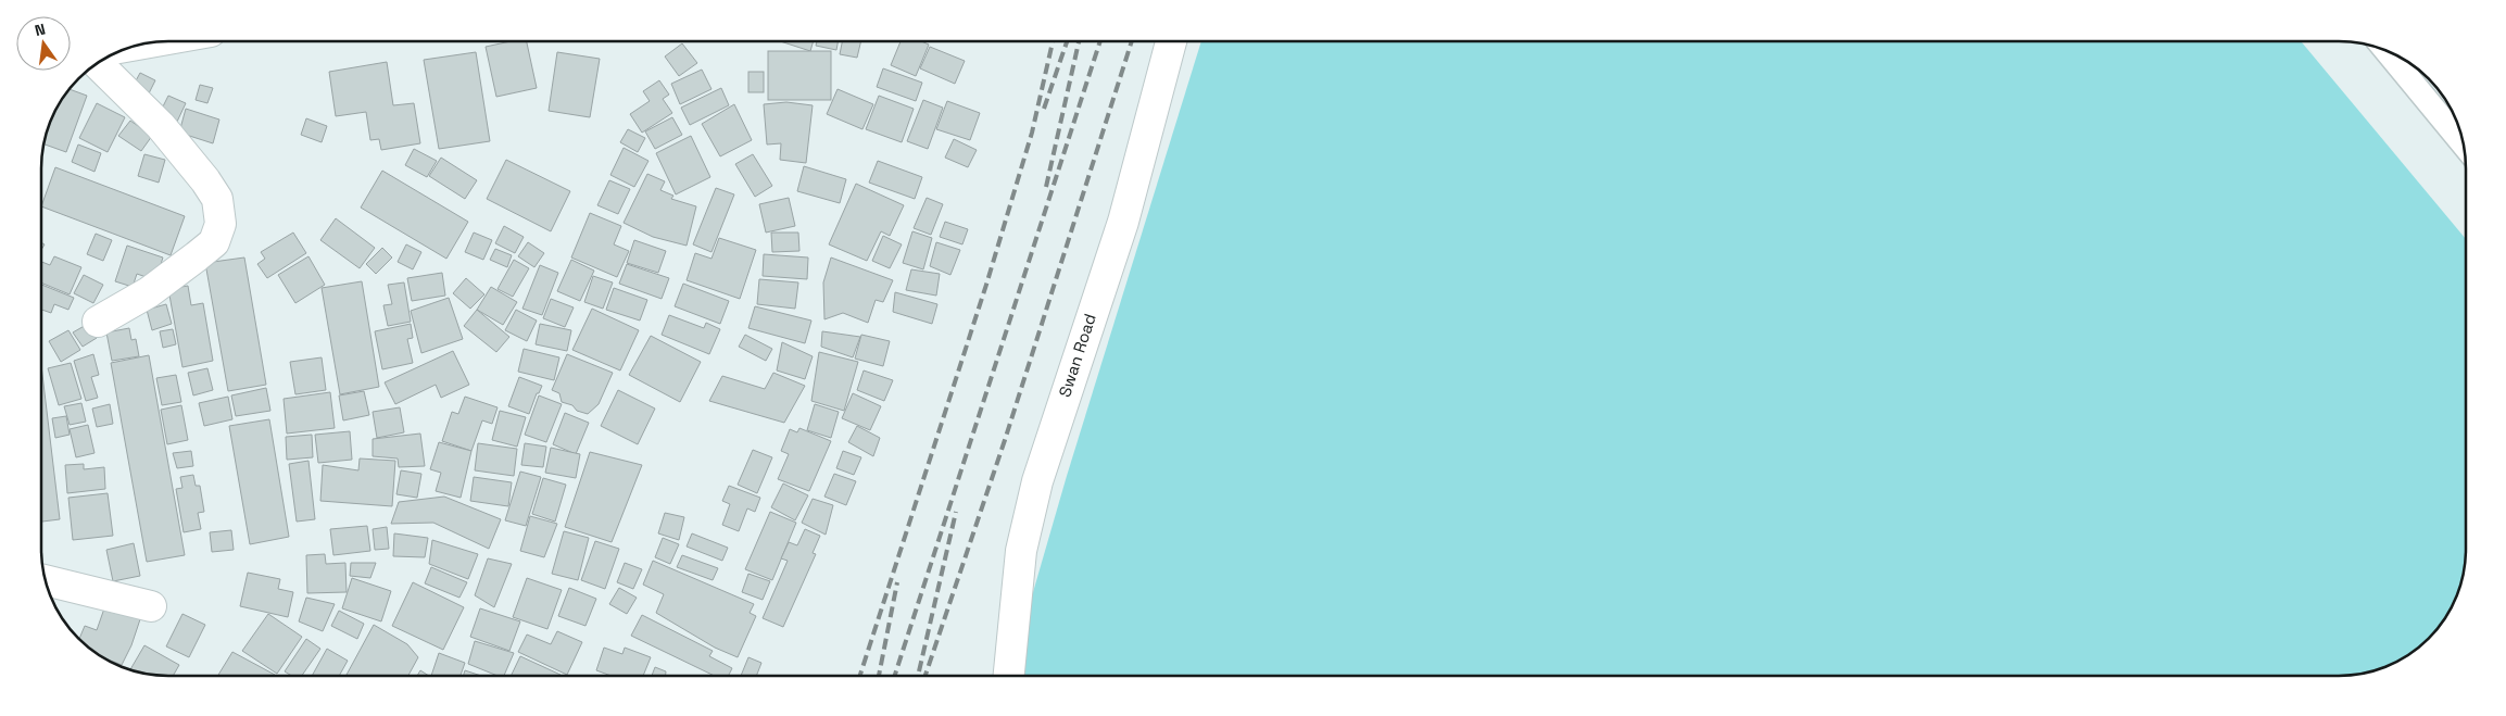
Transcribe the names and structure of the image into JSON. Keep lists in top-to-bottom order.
{
  "streets": {
    "street": ["Swan Road"]
  },
  "north": "top"
}
